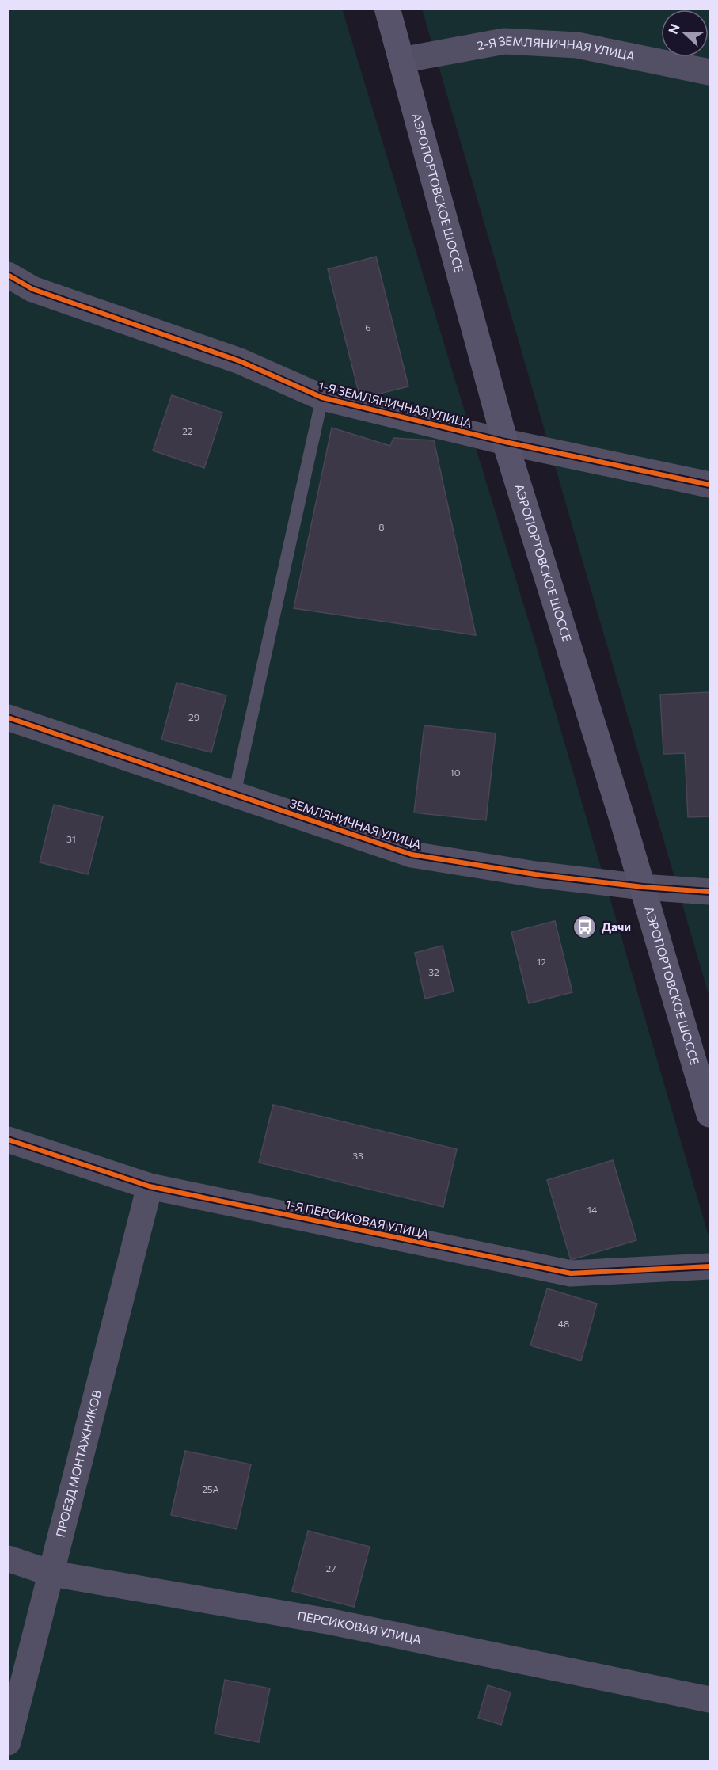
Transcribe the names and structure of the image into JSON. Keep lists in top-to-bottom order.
{
  "streets": {
    "main road": ["АЭРОПОРТОВСКОЕ ШОССЕ"],
    "street": [
      "2-Я ЗЕМЛЯНИЧНАЯ УЛИЦА",
      "1-Я ЗЕМЛЯНИЧНАЯ УЛИЦА",
      "ЗЕМЛЯНИЧНАЯ УЛИЦА",
      "1-Я ПЕРСИКОВАЯ УЛИЦА",
      "ПРОЕЗД МОНТАЖНИКОВ",
      "ПЕРСИКОВАЯ УЛИЦА"
    ]
  },
  "crossings": [
    ["2-Я ЗЕМЛЯНИЧНАЯ УЛИЦА", "АЭРОПОРТОВСКОЕ ШОССЕ"],
    ["АЭРОПОРТОВСКОЕ ШОССЕ", "1-Я ЗЕМЛЯНИЧНАЯ УЛИЦА"],
    ["АЭРОПОРТОВСКОЕ ШОССЕ", "ЗЕМЛЯНИЧНАЯ УЛИЦА"],
    ["1-Я ПЕРСИКОВАЯ УЛИЦА", "ПРОЕЗД МОНТАЖНИКОВ"],
    ["ПРОЕЗД МОНТАЖНИКОВ", "ПЕРСИКОВАЯ УЛИЦА"]
  ],
  "places": {
    "bus stop": ["Дачи"]
  },
  "house_numbers": [
    "6",
    "22",
    "8",
    "29",
    "10",
    "31",
    "12",
    "32",
    "33",
    "14",
    "48",
    "25А",
    "27"
  ],
  "north": "left"
}
